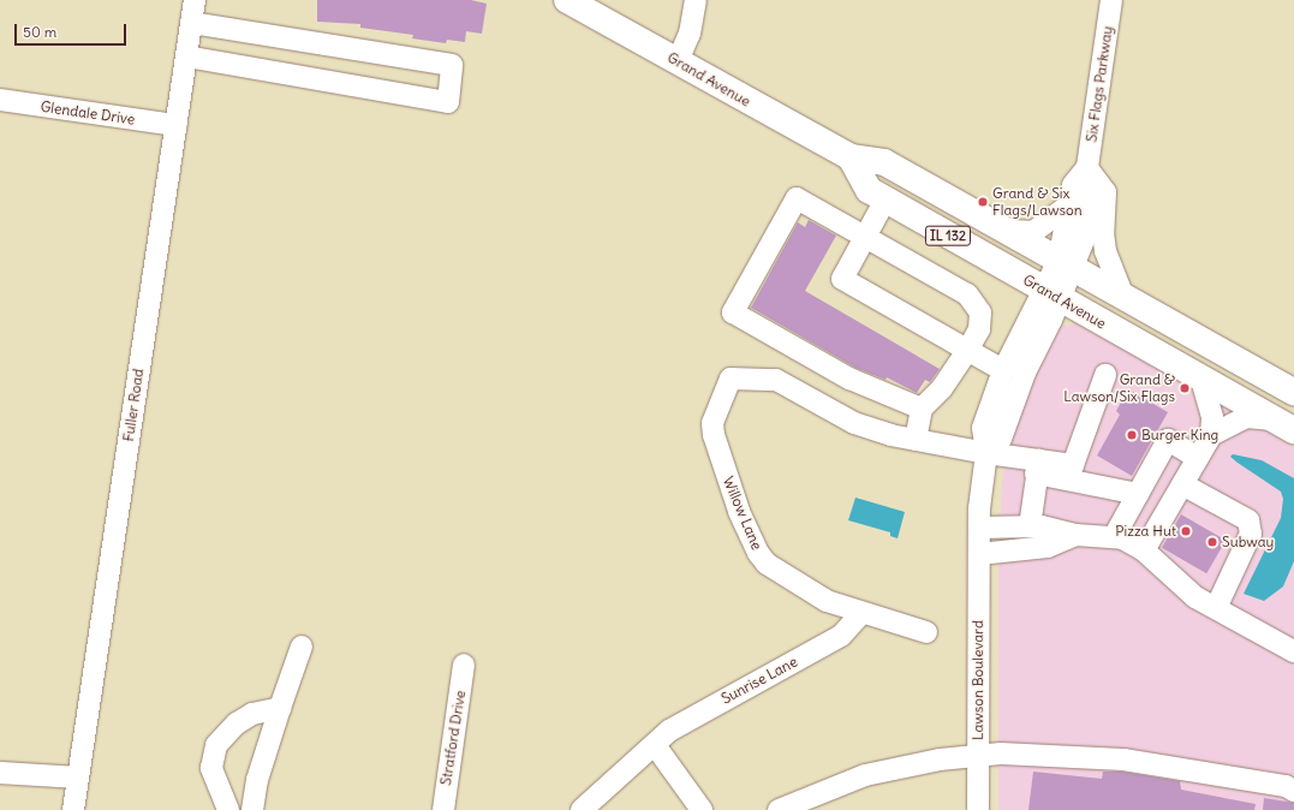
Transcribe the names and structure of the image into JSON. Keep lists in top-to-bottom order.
{
  "streets": {
    "main road": ["Grand Avenue", "IL 132"],
    "street": [
      "Six Flags Parkway",
      "Glendale Drive",
      "Fuller Road",
      "Willow Lane",
      "Sunrise Lane",
      "Lawson Boulevard",
      "Stratford Drive"
    ]
  },
  "crossings": [
    ["Grand Avenue", "Six Flags Parkway"],
    ["Grand Avenue", "Lawson Boulevard"],
    ["Six Flags Parkway", "Lawson Boulevard"],
    ["Glendale Drive", "Fuller Road"],
    ["Willow Lane", "Sunrise Lane"]
  ],
  "places": [
    "Grand & Six Flags/Lawson",
    "Grand & Lawson/Six Flags",
    "Burger King",
    "Pizza Hut",
    "Subway"
  ],
  "scale_bar": "50 m"
}
